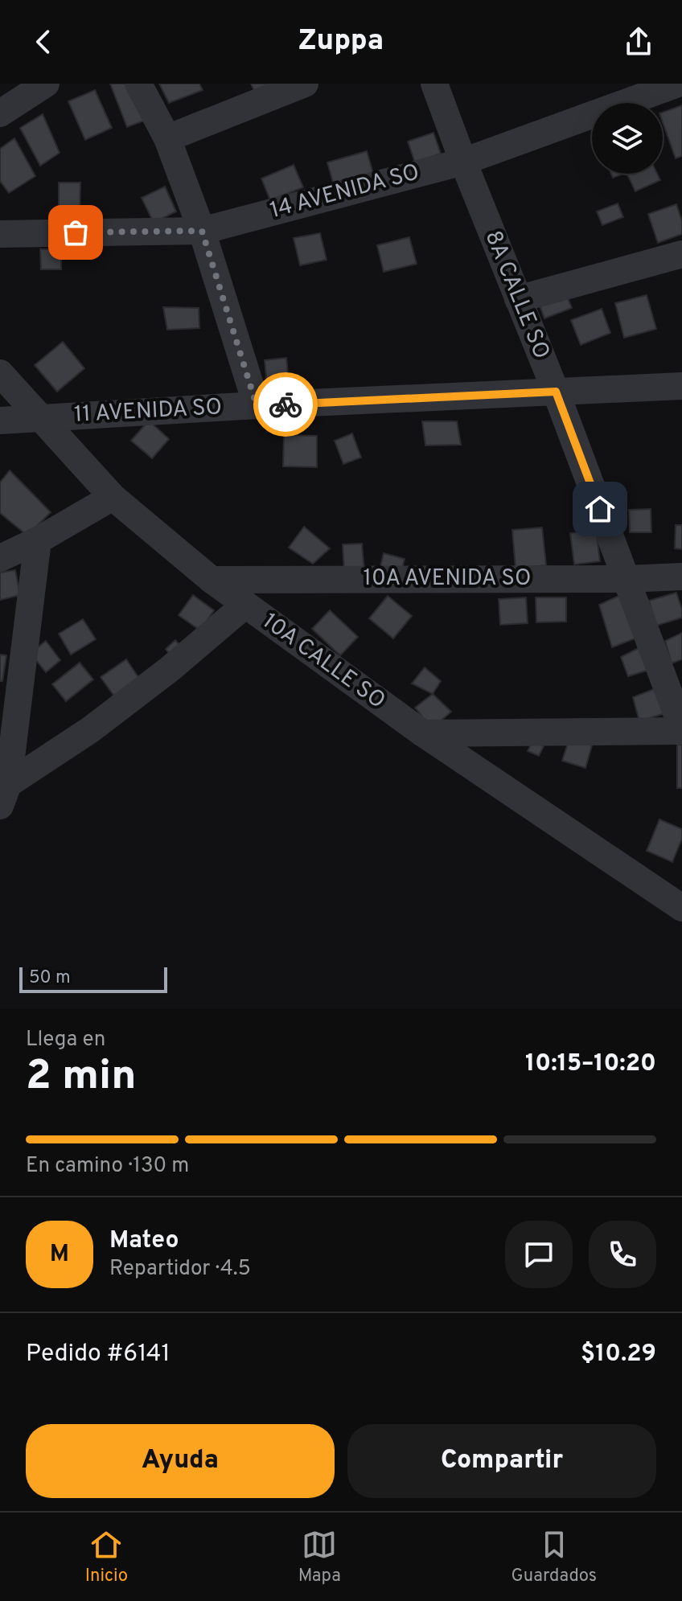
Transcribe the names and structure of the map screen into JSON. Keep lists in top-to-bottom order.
{
  "streets": {
    "street": [
      "14 AVENIDA SO",
      "8A CALLE SO",
      "11 AVENIDA SO",
      "10A AVENIDA SO",
      "10A CALLE SO"
    ]
  },
  "crossings": [
    ["14 AVENIDA SO", "8A CALLE SO"],
    ["8A CALLE SO", "11 AVENIDA SO"],
    ["8A CALLE SO", "10A AVENIDA SO"],
    ["11 AVENIDA SO", "10A CALLE SO"],
    ["10A AVENIDA SO", "10A CALLE SO"]
  ],
  "scale_bar": "50 m",
  "page": {
    "header": "Zuppa",
    "scale": "50 m",
    "heading": ["2 min", "Llega en", "10:15–10:20"],
    "panel": [
      "Mateo",
      "Repartidor · 4.5",
      "Pedido #6141",
      "$10.29"
    ],
    "bar": "En camino · 130 m",
    "round": "M",
    "buttons": ["Ayuda", "Compartir"],
    "tabs": ["Inicio", "Mapa", "Guardados"]
  }
}
